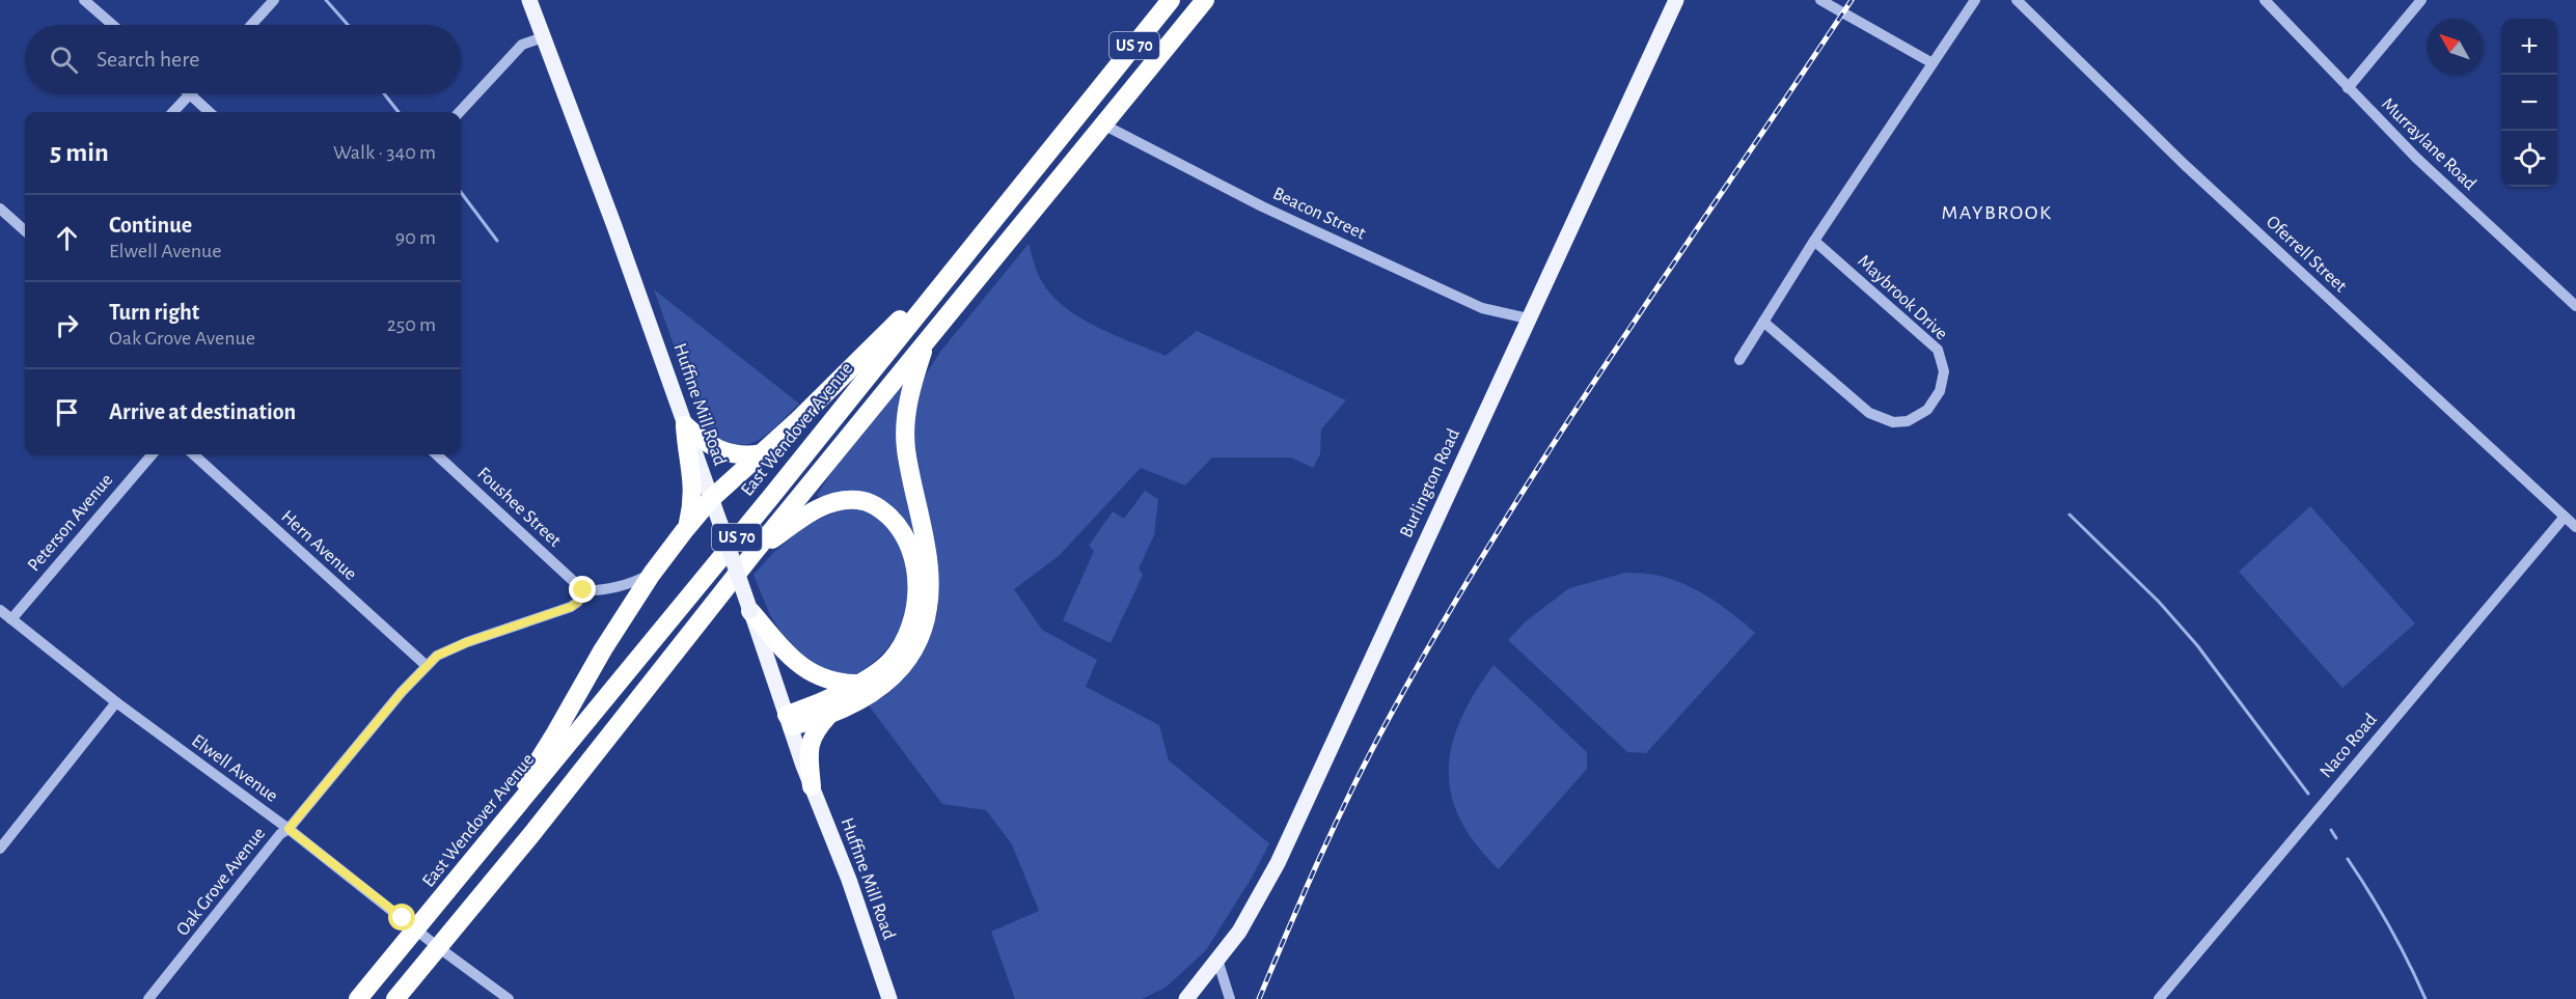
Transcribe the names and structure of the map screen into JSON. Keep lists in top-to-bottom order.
{
  "streets": {
    "highway": ["US 70", "East Wendover Avenue"],
    "main road": ["Huffine Mill Road", "Burlington Road"],
    "street": [
      "Murraylane Road",
      "Beacon Street",
      "Oferrell Street",
      "Maybrook Drive",
      "Foushee Street",
      "Peterson Avenue",
      "Hern Avenue",
      "Naco Road",
      "Elwell Avenue",
      "Oak Grove Avenue"
    ]
  },
  "crossings": [
    ["US 70", "Beacon Street"],
    ["US 70", "Elwell Avenue"],
    ["Beacon Street", "Burlington Road"],
    ["Oferrell Street", "Naco Road"],
    ["East Wendover Avenue", "Elwell Avenue"],
    ["Foushee Street", "Oak Grove Avenue"],
    ["Peterson Avenue", "Elwell Avenue"],
    ["Hern Avenue", "Oak Grove Avenue"],
    ["Elwell Avenue", "Oak Grove Avenue"]
  ],
  "districts": ["MAYBROOK"],
  "north": "top left",
  "page": {
    "map_buttons": ["+", "−"],
    "search": "Search here",
    "heading": ["5 min", "Walk · 340 m"],
    "list": [
      ["Continue", "Elwell Avenue", "90 m"],
      ["Turn right", "Oak Grove Avenue", "250 m"],
      "Arrive at destination"
    ]
  }
}
